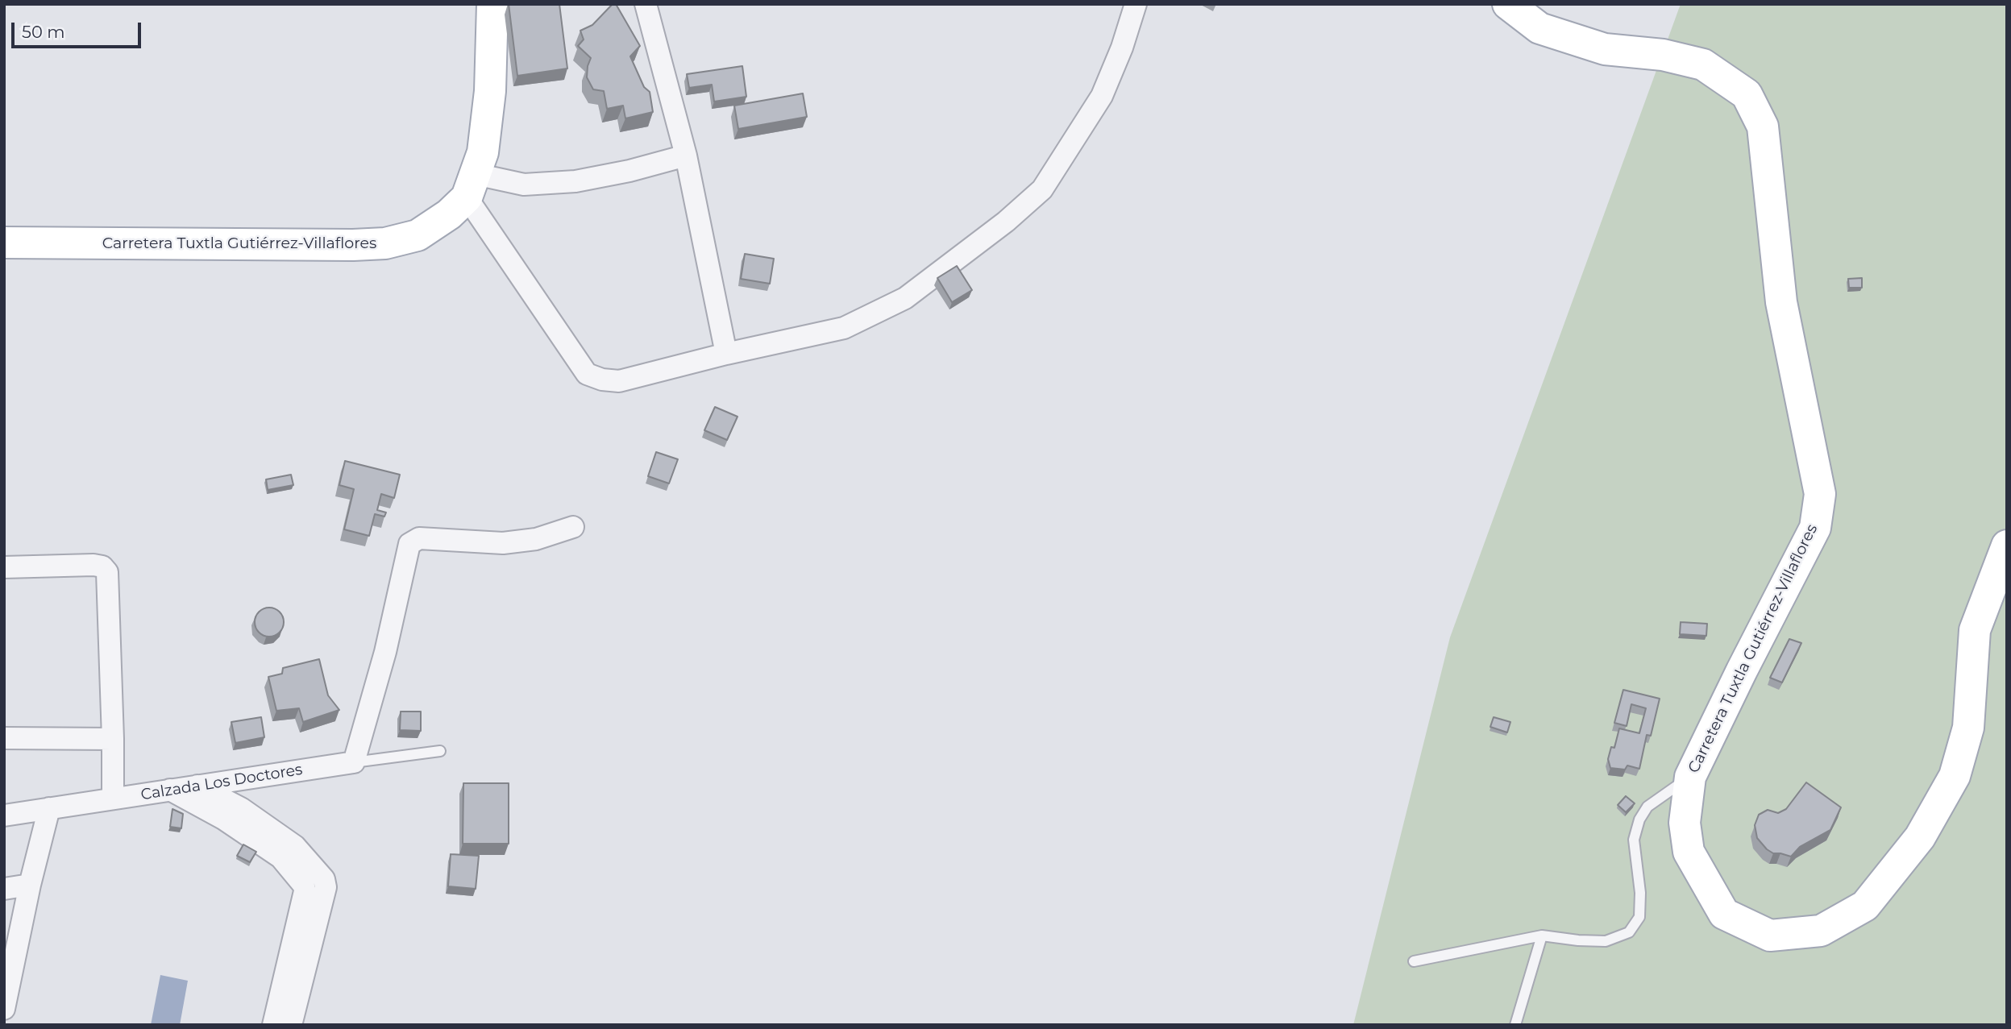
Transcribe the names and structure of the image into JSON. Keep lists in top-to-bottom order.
{
  "streets": {
    "main road": ["Carretera Tuxtla Gutiérrez-Villaflores"],
    "street": ["Calzada Los Doctores"]
  },
  "scale_bar": "50 m"
}
